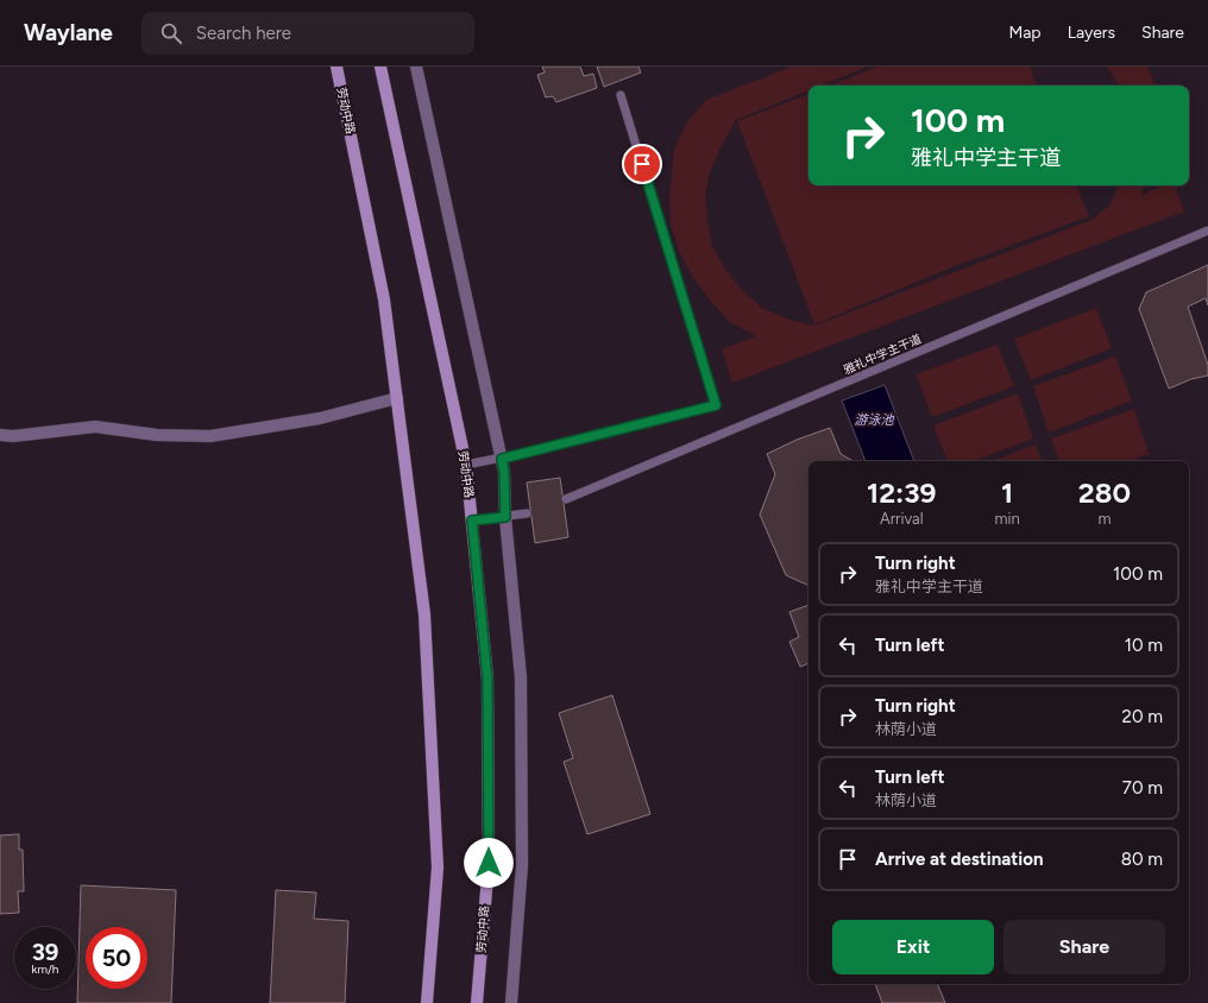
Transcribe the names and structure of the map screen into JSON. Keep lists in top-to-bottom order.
{
  "streets": {
    "main road": ["劳动中路"],
    "lane": ["雅礼中学主干道"]
  },
  "water": ["游泳池"],
  "page": {
    "header": "Waylane",
    "search": "Search here",
    "nav": ["Map", "Layers", "Share"],
    "turn": ["100 m", "雅礼中学主干道"],
    "eta": [
      "12:39",
      "Arrival",
      "1",
      "min",
      "280",
      "m"
    ],
    "list": [
      {
        "name": "Turn right",
        "note": "雅礼中学主干道",
        "value": "100 m"
      },
      {
        "name": "Turn left",
        "value": "10 m"
      },
      {
        "name": "Turn right",
        "note": "林荫小道",
        "value": "20 m"
      },
      {
        "name": "Turn left",
        "note": "林荫小道",
        "value": "70 m"
      },
      {
        "name": "Arrive at destination",
        "value": "80 m"
      }
    ],
    "buttons": ["Exit", "Share"],
    "speed": "39 km/h",
    "limit": "50"
  }
}
